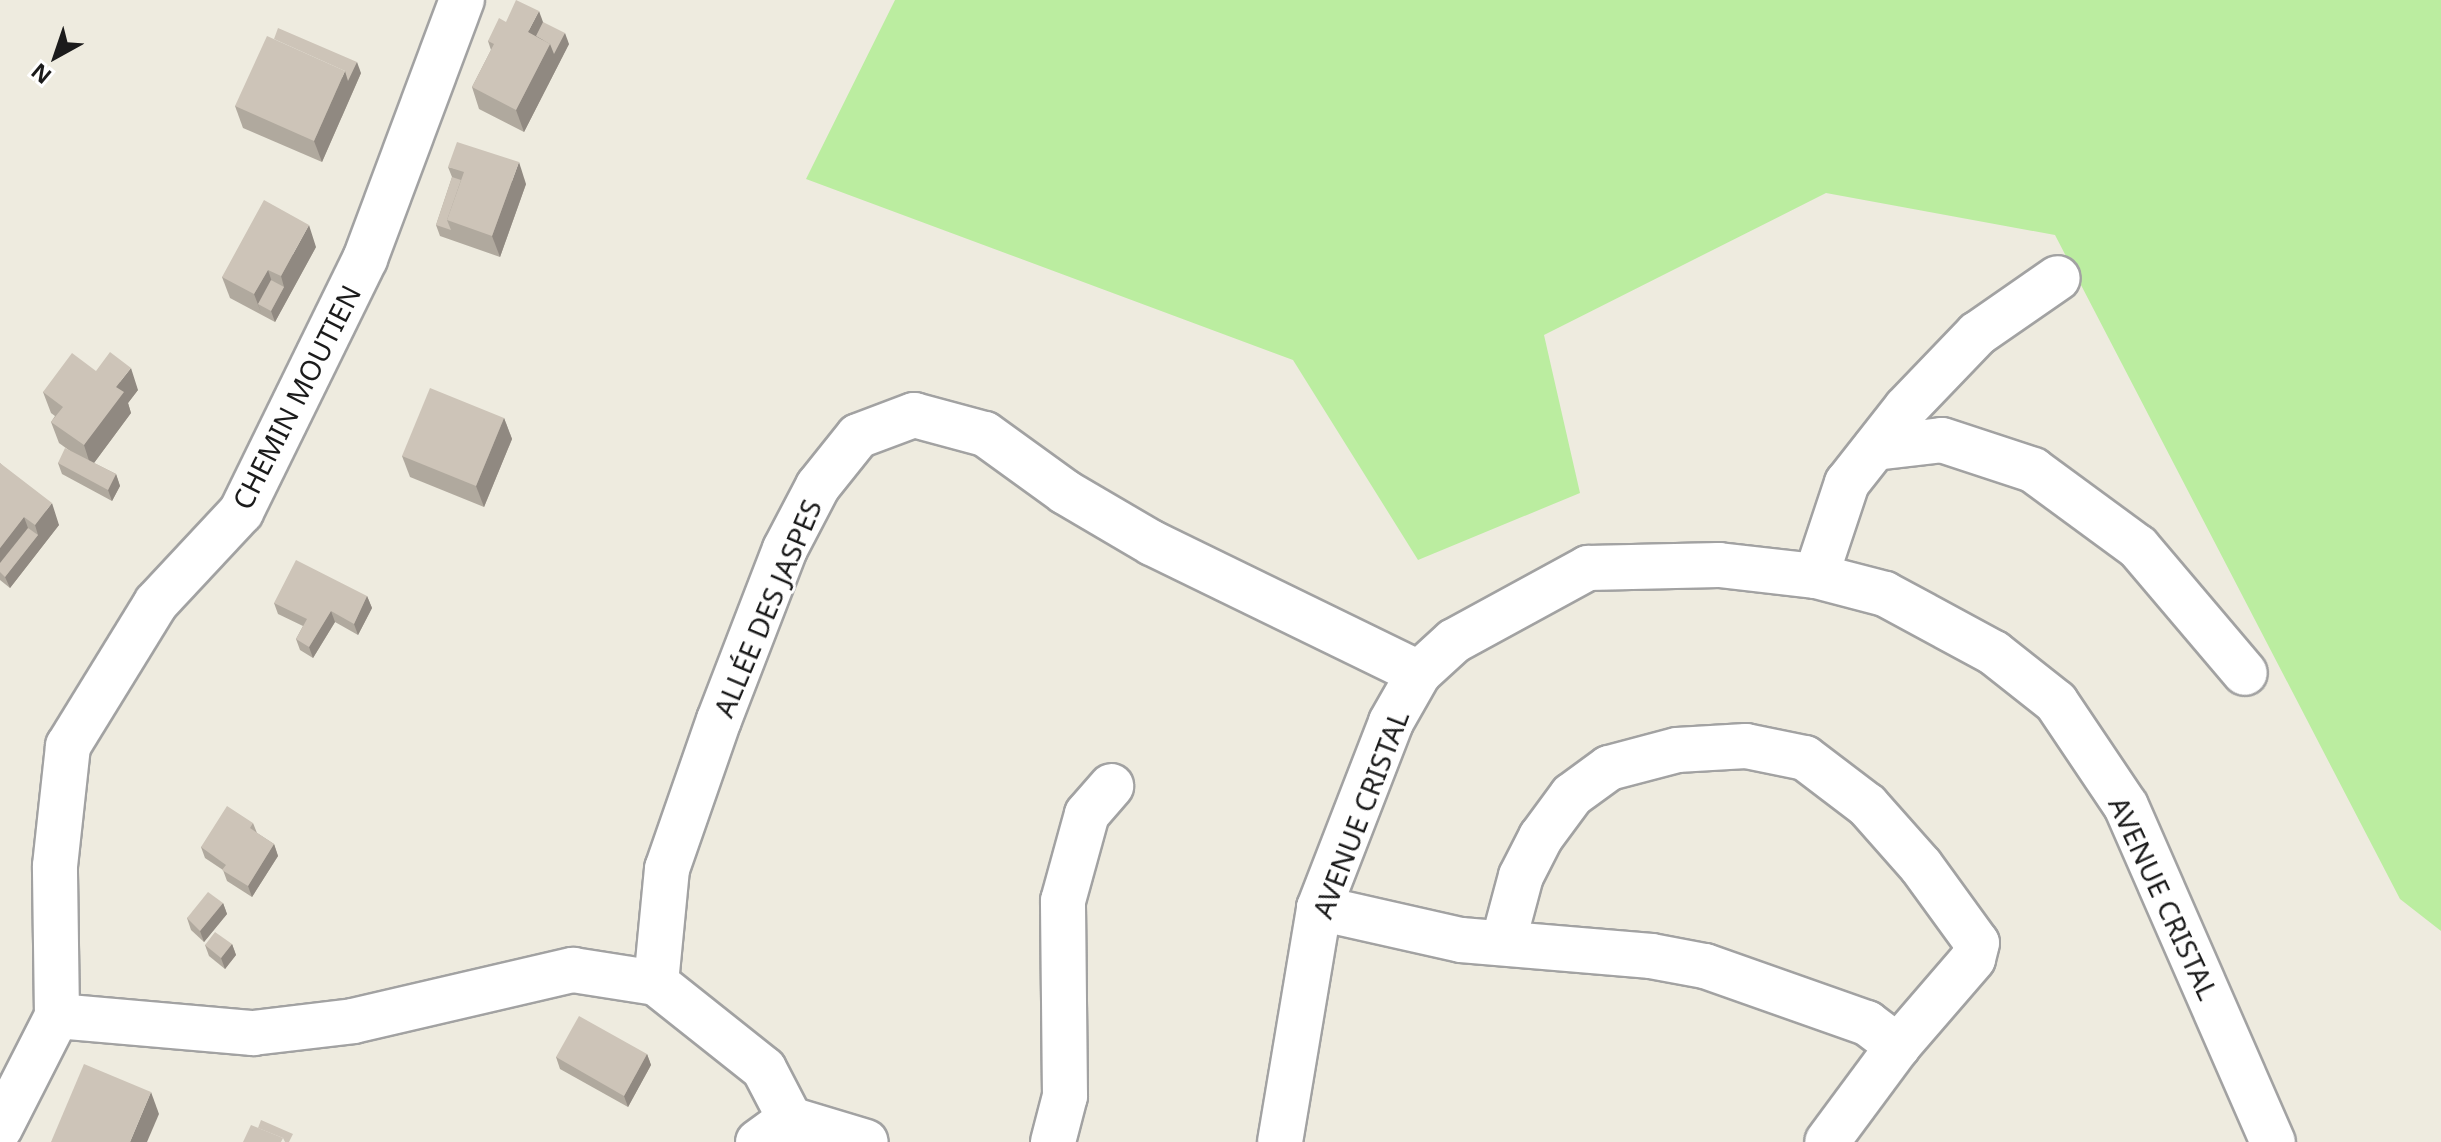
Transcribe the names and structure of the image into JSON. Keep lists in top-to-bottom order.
{
  "streets": {
    "street": ["CHEMIN MOUTIEN", "ALLÉE DES JASPES", "AVENUE CRISTAL"]
  },
  "crossings": [
    ["ALLÉE DES JASPES", "AVENUE CRISTAL"]
  ],
  "north": "bottom left"
}
